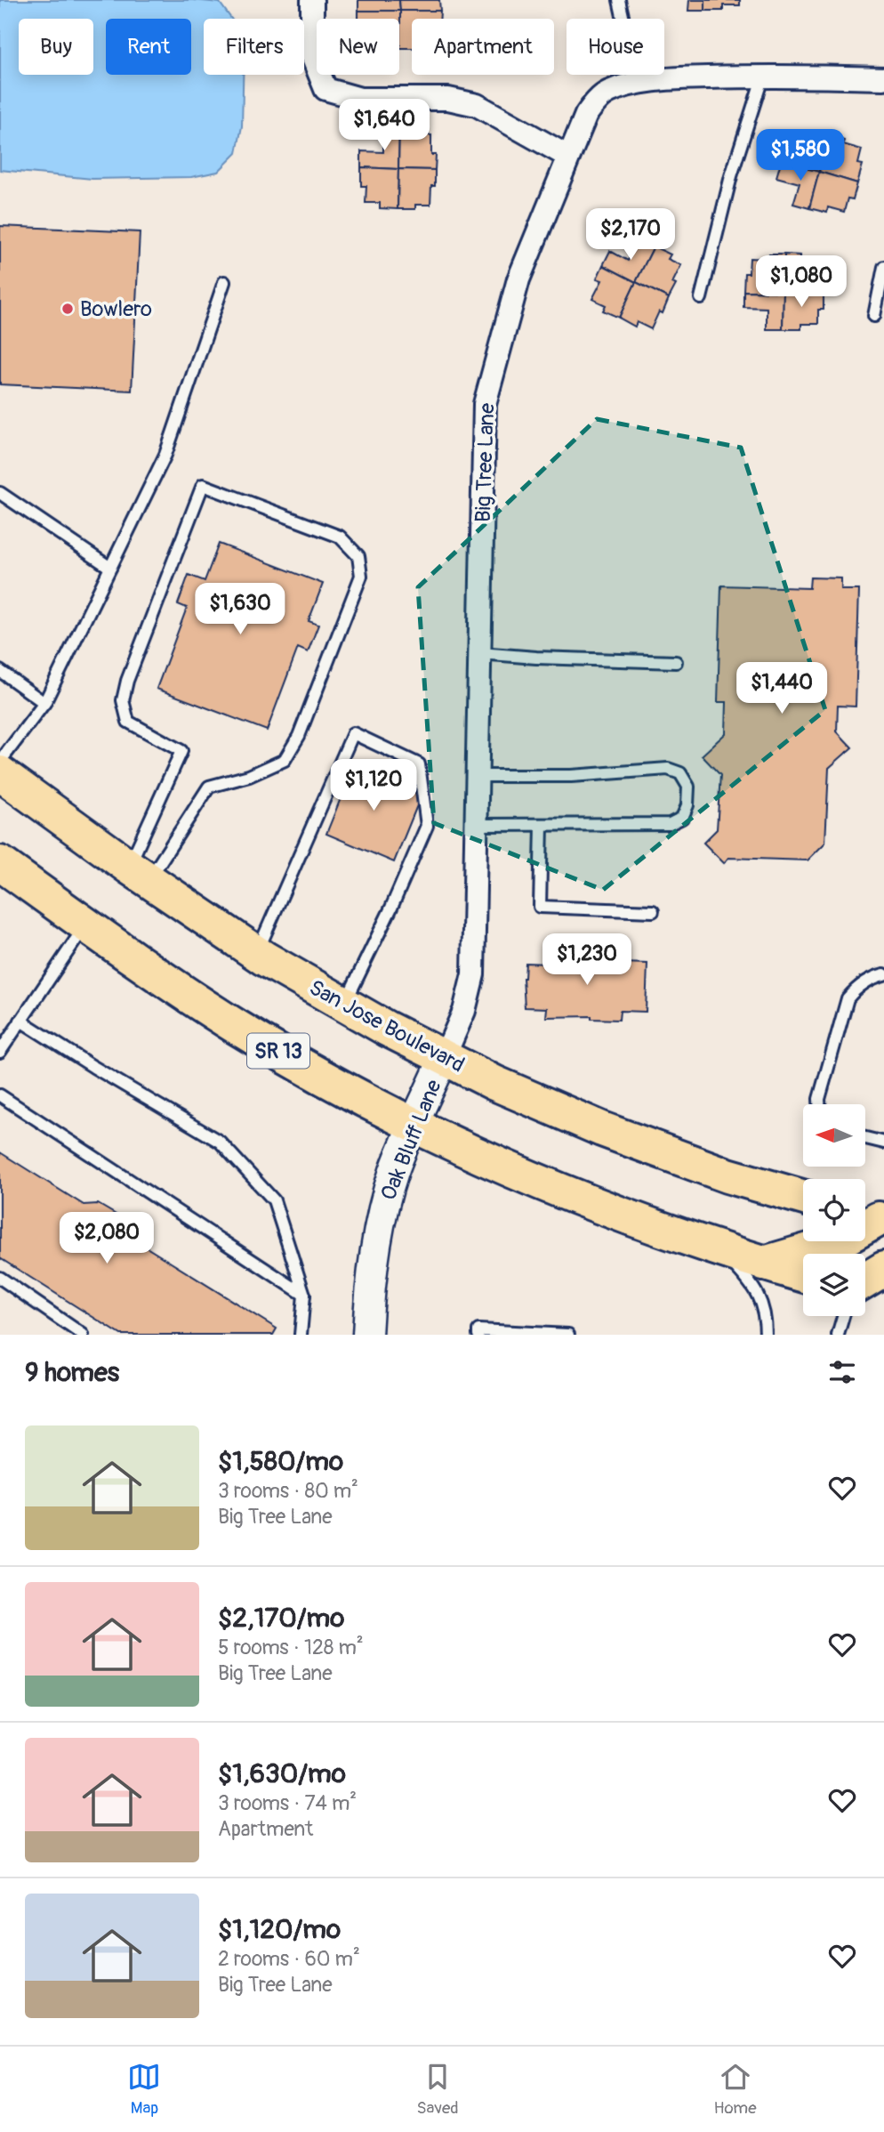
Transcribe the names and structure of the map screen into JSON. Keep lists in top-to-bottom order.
{
  "streets": {
    "main road": ["San Jose Boulevard", "SR 13"],
    "street": ["Big Tree Lane", "Oak Bluff Lane"]
  },
  "crossings": [
    ["Big Tree Lane", "San Jose Boulevard"],
    ["Big Tree Lane", "Oak Bluff Lane"],
    ["San Jose Boulevard", "Oak Bluff Lane"],
    ["SR 13", "Oak Bluff Lane"]
  ],
  "places": ["Bowlero"],
  "north": "left",
  "page": {
    "chip": [
      "Buy",
      "Rent",
      "Filters",
      "New",
      "Apartment",
      "House"
    ],
    "price": [
      "$1,640",
      "$1,580",
      "$2,170",
      "$1,080",
      "$1,630",
      "$1,440",
      "$1,120",
      "$1,230",
      "$2,080"
    ],
    "heading": "9 homes",
    "list": [
      {
        "name": "$1,580/mo",
        "note": "3 rooms · 80 m² · Big Tree Lane"
      },
      {
        "name": "$2,170/mo",
        "note": "5 rooms · 128 m² · Big Tree Lane"
      },
      {
        "name": "$1,630/mo",
        "note": "3 rooms · 74 m² · Apartment"
      },
      {
        "name": "$1,120/mo",
        "note": "2 rooms · 60 m² · Big Tree Lane"
      }
    ],
    "tabs": ["Map", "Saved", "Home"]
  }
}
